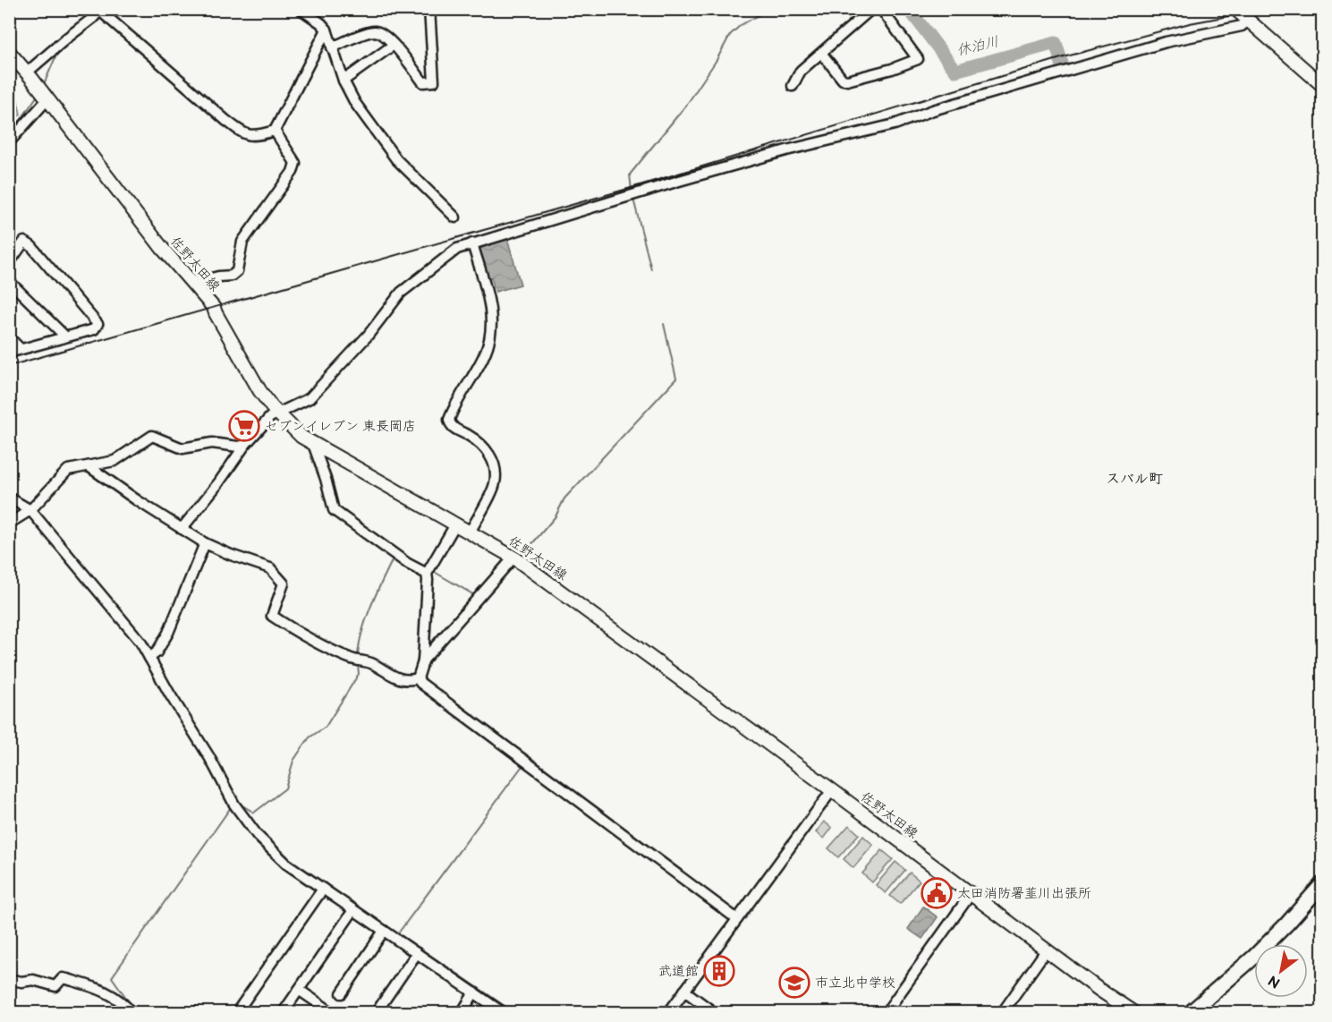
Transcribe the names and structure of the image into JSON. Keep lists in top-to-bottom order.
{
  "streets": {
    "main road": ["佐野太田線"]
  },
  "districts": ["スバル町"],
  "water": ["休泊川"],
  "places": {
    "supermarket": ["セブンイレブン 東長岡店"],
    "public building": ["太田消防署韮川出張所"],
    "building": ["武道館"],
    "school or university": ["市立北中学校"]
  },
  "north": "bottom left"
}
